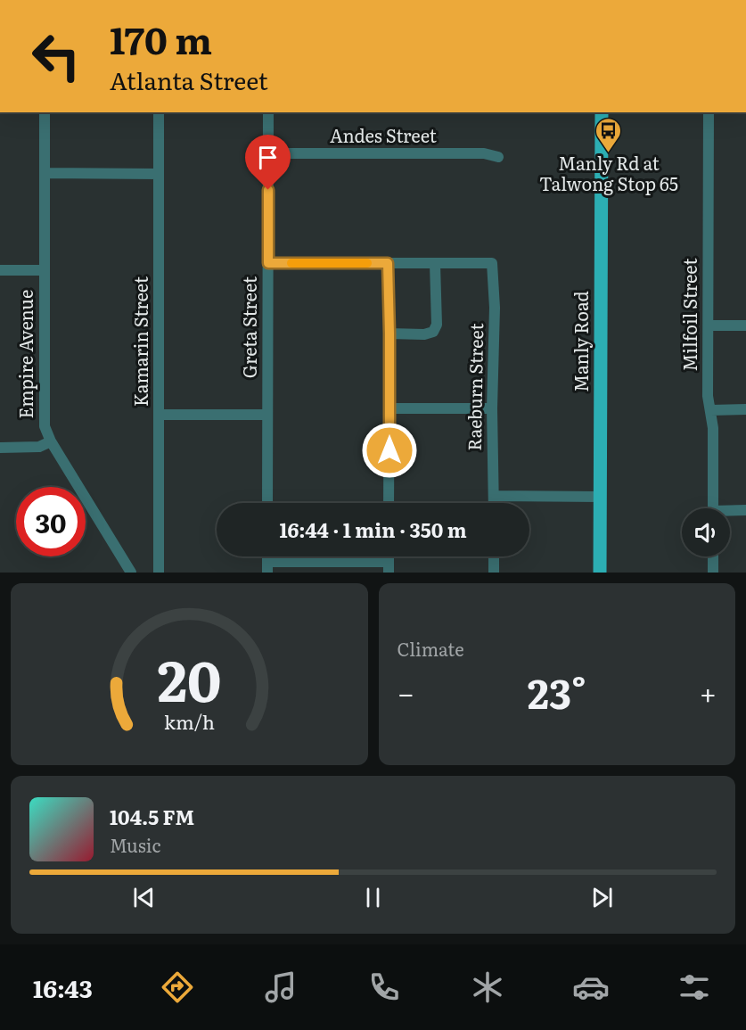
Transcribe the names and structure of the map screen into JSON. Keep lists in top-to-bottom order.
{
  "streets": {
    "main road": ["Manly Road"],
    "street": [
      "Andes Street",
      "Milfoil Street",
      "Greta Street",
      "Kamarin Street",
      "Empire Avenue",
      "Raeburn Street"
    ]
  },
  "crossings": [
    ["Andes Street", "Greta Street"]
  ],
  "places": {
    "bus stop": ["Manly Rd at Talwong Stop 65"]
  },
  "page": {
    "turn": ["170 m", "Atlanta Street"],
    "limit": "30",
    "trip": "16:44 · 1 min · 350 m",
    "tile": "Climate",
    "heat": ["−", "23°", "+"],
    "song": ["104.5 FM", "Music"],
    "tabs": "16:43",
    "gauge": ["20", "km/h"]
  }
}
